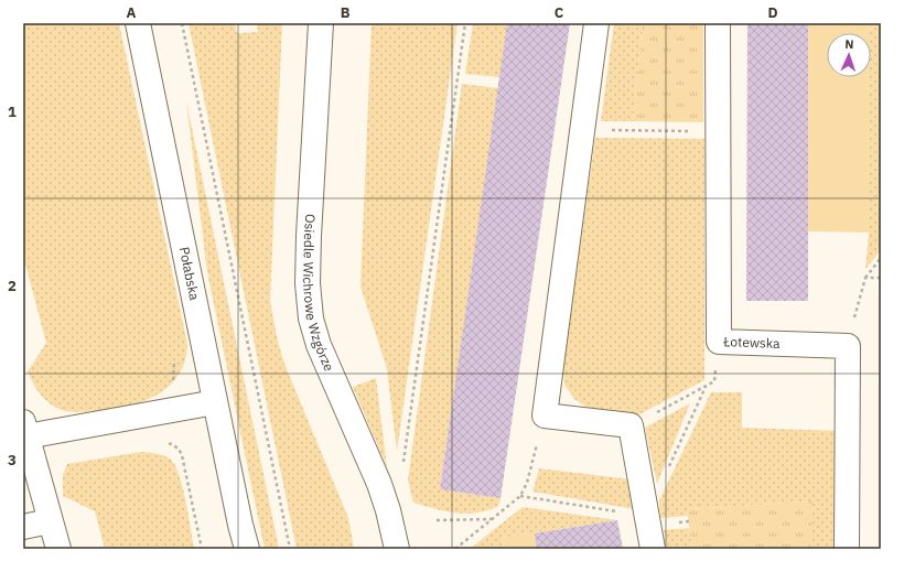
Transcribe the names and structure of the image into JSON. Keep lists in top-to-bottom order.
{
  "streets": {
    "street": ["Połabska", "Osiedle Wichrowe Wzgórze", "Łotewska"]
  },
  "north": "top",
  "grid": {
    "columns": [
      "A",
      "B",
      "C",
      "D"
    ],
    "rows": ["1", "2", "3"]
  }
}
